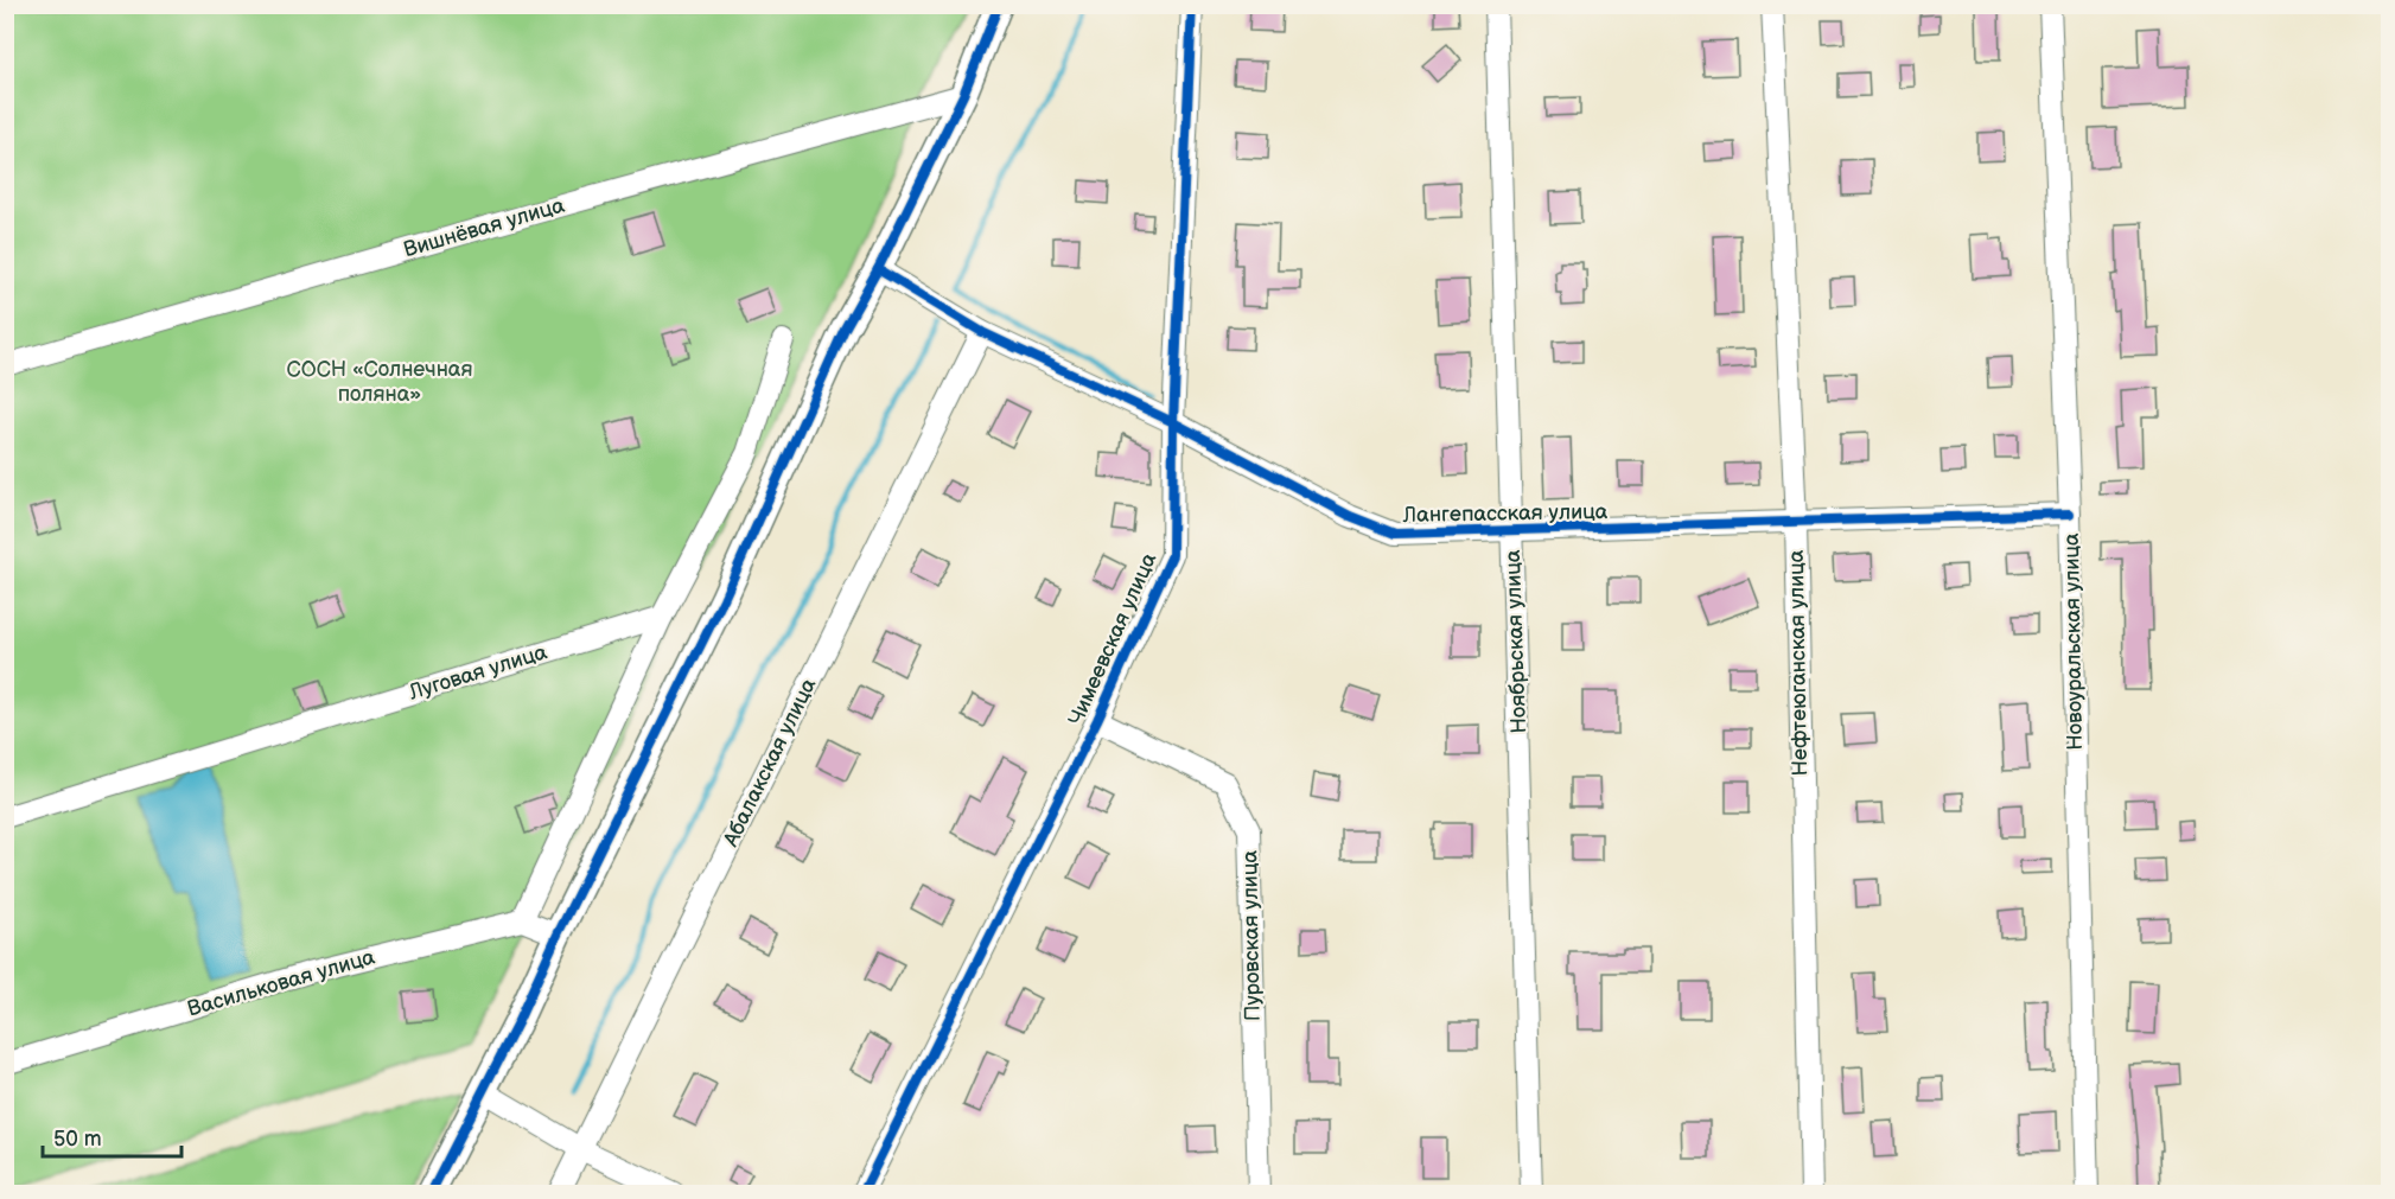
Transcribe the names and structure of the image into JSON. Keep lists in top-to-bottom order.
{
  "streets": {
    "street": [
      "Вишнёвая улица",
      "Лангепасская улица",
      "Чимеевская улица",
      "Ноябрьская улица",
      "Новоуральская улица",
      "Нефтеюганская улица",
      "Луговая улица",
      "Абалакская улица",
      "Пуровская улица",
      "Васильковая улица"
    ]
  },
  "crossings": [
    ["Лангепасская улица", "Чимеевская улица"],
    ["Лангепасская улица", "Ноябрьская улица"],
    ["Лангепасская улица", "Новоуральская улица"],
    ["Лангепасская улица", "Нефтеюганская улица"],
    ["Лангепасская улица", "Абалакская улица"],
    ["Чимеевская улица", "Пуровская улица"]
  ],
  "parks": ["СОСН «Солнечная поляна»"],
  "scale_bar": "50 m"
}
